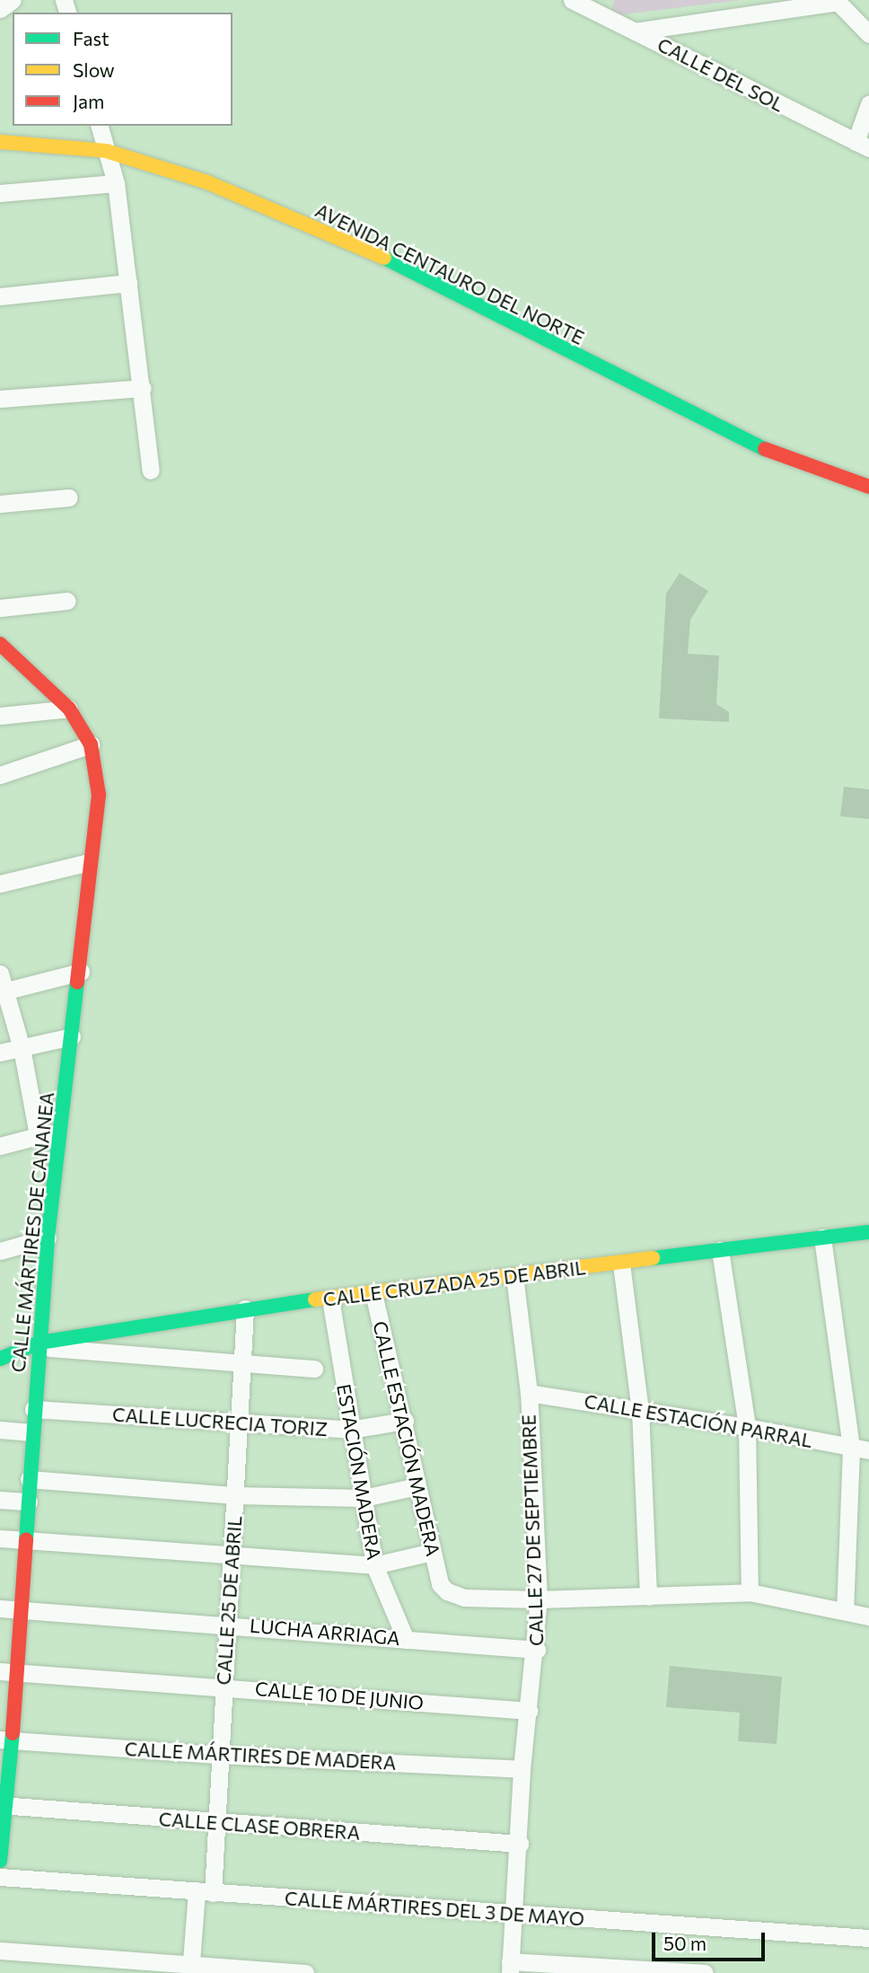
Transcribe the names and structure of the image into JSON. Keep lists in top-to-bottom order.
{
  "streets": {
    "street": [
      "CALLE DEL SOL",
      "AVENIDA CENTAURO DEL NORTE",
      "CALLE MÁRTIRES DE CANANEA",
      "CALLE CRUZADA 25 DE ABRIL",
      "CALLE ESTACIÓN PARRAL",
      "CALLE LUCRECIA TORIZ",
      "CALLE ESTACIÓN MADERA",
      "ESTACIÓN MADERA",
      "CALLE 27 DE SEPTIEMBRE",
      "CALLE 25 DE ABRIL",
      "LUCHA ARRIAGA",
      "CALLE 10 DE JUNIO",
      "CALLE MÁRTIRES DE MADERA",
      "CALLE CLASE OBRERA",
      "CALLE MÁRTIRES DEL 3 DE MAYO"
    ]
  },
  "crossings": [
    ["CALLE MÁRTIRES DE CANANEA", "CALLE CRUZADA 25 DE ABRIL"],
    ["CALLE MÁRTIRES DE CANANEA", "CALLE LUCRECIA TORIZ"],
    ["CALLE MÁRTIRES DE CANANEA", "LUCHA ARRIAGA"],
    ["CALLE MÁRTIRES DE CANANEA", "CALLE 10 DE JUNIO"],
    ["CALLE MÁRTIRES DE CANANEA", "CALLE MÁRTIRES DE MADERA"],
    ["CALLE MÁRTIRES DE CANANEA", "CALLE CLASE OBRERA"],
    ["CALLE CRUZADA 25 DE ABRIL", "CALLE ESTACIÓN MADERA"],
    ["CALLE CRUZADA 25 DE ABRIL", "ESTACIÓN MADERA"],
    ["CALLE CRUZADA 25 DE ABRIL", "CALLE 27 DE SEPTIEMBRE"],
    ["CALLE CRUZADA 25 DE ABRIL", "CALLE 25 DE ABRIL"],
    ["CALLE ESTACIÓN PARRAL", "CALLE 27 DE SEPTIEMBRE"],
    ["CALLE LUCRECIA TORIZ", "CALLE ESTACIÓN MADERA"],
    ["CALLE LUCRECIA TORIZ", "ESTACIÓN MADERA"],
    ["CALLE LUCRECIA TORIZ", "CALLE 25 DE ABRIL"],
    ["CALLE ESTACIÓN MADERA", "CALLE 27 DE SEPTIEMBRE"],
    ["ESTACIÓN MADERA", "LUCHA ARRIAGA"],
    ["CALLE 27 DE SEPTIEMBRE", "LUCHA ARRIAGA"],
    ["CALLE 27 DE SEPTIEMBRE", "CALLE 10 DE JUNIO"],
    ["CALLE 27 DE SEPTIEMBRE", "CALLE MÁRTIRES DE MADERA"],
    ["CALLE 27 DE SEPTIEMBRE", "CALLE CLASE OBRERA"],
    ["CALLE 27 DE SEPTIEMBRE", "CALLE MÁRTIRES DEL 3 DE MAYO"],
    ["CALLE 25 DE ABRIL", "LUCHA ARRIAGA"],
    ["CALLE 25 DE ABRIL", "CALLE 10 DE JUNIO"],
    ["CALLE 25 DE ABRIL", "CALLE MÁRTIRES DE MADERA"],
    ["CALLE 25 DE ABRIL", "CALLE CLASE OBRERA"],
    ["CALLE 25 DE ABRIL", "CALLE MÁRTIRES DEL 3 DE MAYO"]
  ],
  "legend": ["Fast", "Slow", "Jam"],
  "scale_bar": "50 m"
}
